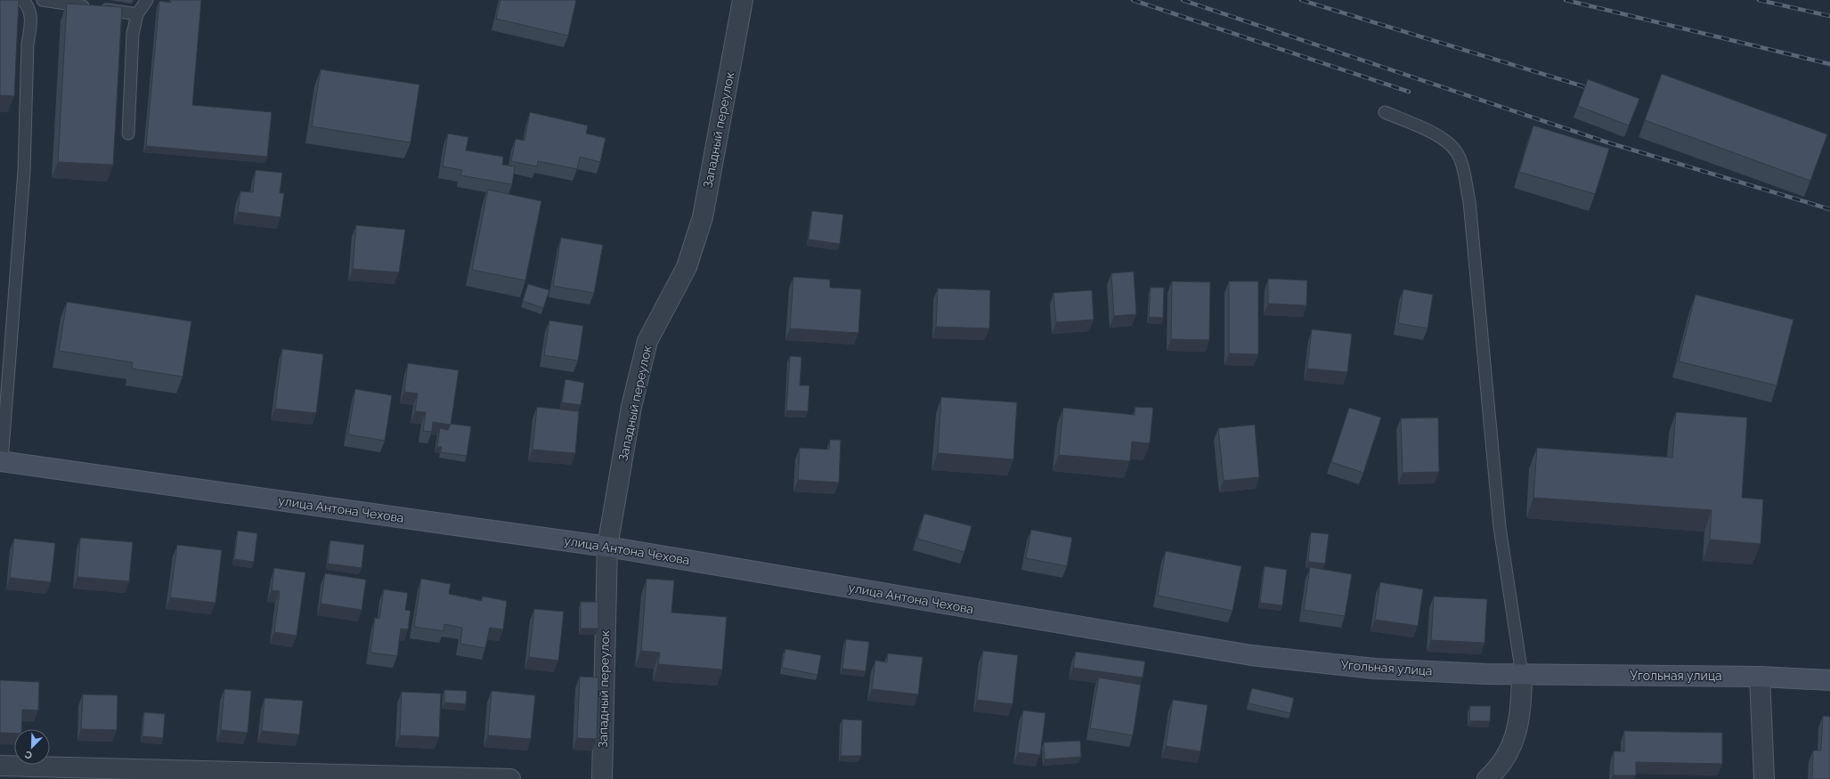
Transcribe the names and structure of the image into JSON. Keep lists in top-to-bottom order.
{
  "streets": {
    "street": ["Западный переулок", "улица Антона Чехова", "Угольная улица"]
  },
  "crossings": [
    ["Западный переулок", "улица Антона Чехова"],
    ["улица Антона Чехова", "Угольная улица"]
  ],
  "north": "bottom left"
}
